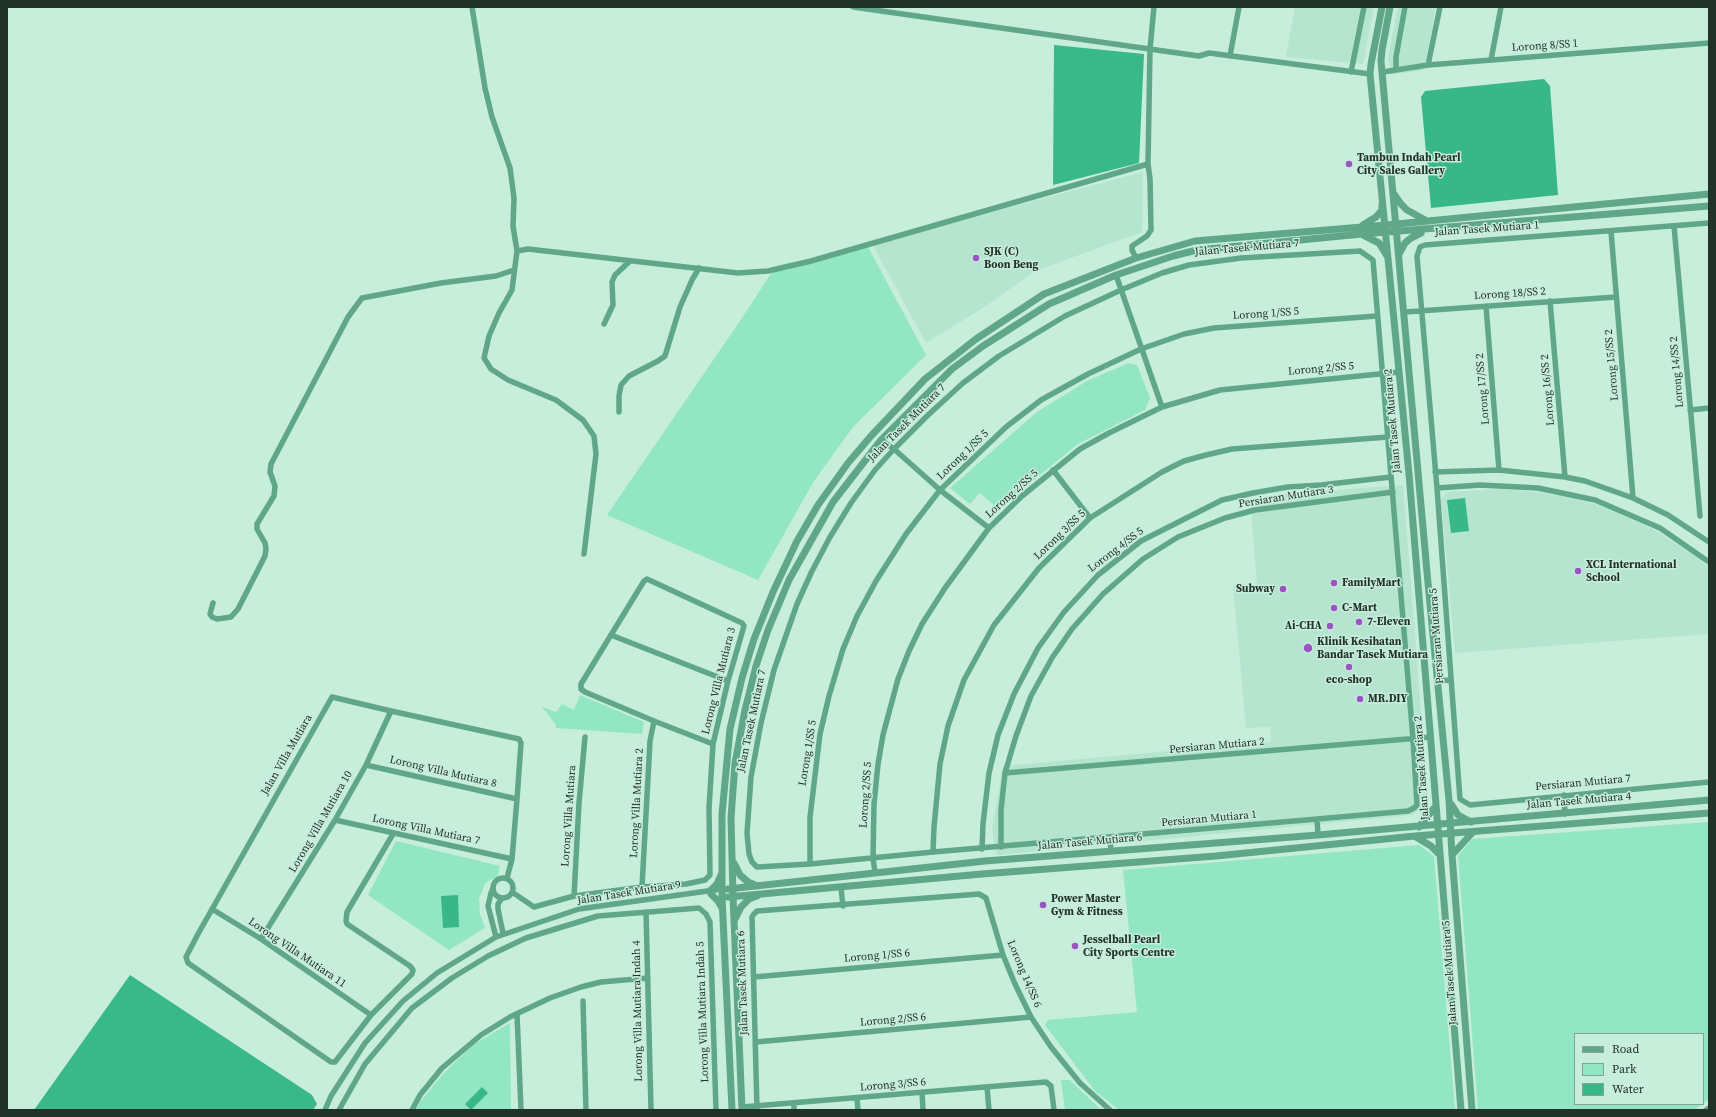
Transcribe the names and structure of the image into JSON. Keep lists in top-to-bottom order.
{
  "streets": {
    "street": [
      "Lorong 8/SS 1",
      "Jalan Tasek Mutiara 1",
      "Jalan Tasek Mutiara 7",
      "Lorong 18/SS 2",
      "Lorong 1/SS 5",
      "Lorong 15/SS 2",
      "Lorong 2/SS 5",
      "Lorong 14/SS 2",
      "Lorong 17/SS 2",
      "Lorong 16/SS 2",
      "Jalan Tasek Mutiara 2",
      "Persiaran Mutiara 3",
      "Lorong 3/SS 5",
      "Lorong 4/SS 5",
      "Persiaran Mutiara 5",
      "Lorong Villa Mutiara 3",
      "Persiaran Mutiara 2",
      "Jalan Villa Mutiara",
      "Lorong Villa Mutiara 8",
      "Persiaran Mutiara 7",
      "Jalan Tasek Mutiara 4",
      "Lorong Villa Mutiara 2",
      "Lorong Villa Mutiara",
      "Persiaran Mutiara 1",
      "Lorong Villa Mutiara 10",
      "Lorong Villa Mutiara 7",
      "Jalan Tasek Mutiara 6",
      "Jalan Tasek Mutiara 9",
      "Lorong Villa Mutiara 11",
      "Lorong 1/SS 6",
      "Jalan Tasek Mutiara 5",
      "Lorong 14/SS 6",
      "Lorong Villa Mutiara Indah 4",
      "Lorong Villa Mutiara Indah 5",
      "Lorong 2/SS 6",
      "Lorong 3/SS 6"
    ]
  },
  "crossings": [
    ["Lorong 8/SS 1", "Jalan Tasek Mutiara 2"],
    ["Jalan Tasek Mutiara 1", "Jalan Tasek Mutiara 7"],
    ["Jalan Tasek Mutiara 1", "Lorong 18/SS 2"],
    ["Jalan Tasek Mutiara 1", "Lorong 15/SS 2"],
    ["Jalan Tasek Mutiara 1", "Lorong 14/SS 2"],
    ["Jalan Tasek Mutiara 1", "Jalan Tasek Mutiara 2"],
    ["Jalan Tasek Mutiara 1", "Persiaran Mutiara 5"],
    ["Jalan Tasek Mutiara 7", "Lorong 1/SS 5"],
    ["Jalan Tasek Mutiara 7", "Lorong 2/SS 5"],
    ["Jalan Tasek Mutiara 7", "Jalan Tasek Mutiara 2"],
    ["Jalan Tasek Mutiara 7", "Persiaran Mutiara 3"],
    ["Jalan Tasek Mutiara 7", "Lorong 3/SS 5"],
    ["Jalan Tasek Mutiara 7", "Lorong 4/SS 5"],
    ["Jalan Tasek Mutiara 7", "Persiaran Mutiara 2"],
    ["Jalan Tasek Mutiara 7", "Persiaran Mutiara 1"],
    ["Jalan Tasek Mutiara 7", "Jalan Tasek Mutiara 6"],
    ["Jalan Tasek Mutiara 7", "Jalan Tasek Mutiara 9"],
    ["Lorong 18/SS 2", "Lorong 15/SS 2"],
    ["Lorong 18/SS 2", "Lorong 17/SS 2"],
    ["Lorong 18/SS 2", "Lorong 16/SS 2"],
    ["Lorong 18/SS 2", "Jalan Tasek Mutiara 2"],
    ["Lorong 2/SS 5", "Jalan Tasek Mutiara 2"],
    ["Lorong 2/SS 5", "Jalan Tasek Mutiara 6"],
    ["Jalan Tasek Mutiara 2", "Persiaran Mutiara 2"],
    ["Jalan Tasek Mutiara 2", "Jalan Tasek Mutiara 4"],
    ["Jalan Tasek Mutiara 2", "Jalan Tasek Mutiara 6"],
    ["Jalan Tasek Mutiara 2", "Jalan Tasek Mutiara 5"],
    ["Persiaran Mutiara 3", "Persiaran Mutiara 2"],
    ["Persiaran Mutiara 3", "Persiaran Mutiara 1"],
    ["Persiaran Mutiara 5", "Persiaran Mutiara 7"],
    ["Lorong Villa Mutiara 3", "Lorong Villa Mutiara 2"],
    ["Jalan Villa Mutiara", "Lorong Villa Mutiara 8"],
    ["Jalan Villa Mutiara", "Lorong Villa Mutiara 10"],
    ["Jalan Villa Mutiara", "Lorong Villa Mutiara 7"],
    ["Jalan Villa Mutiara", "Lorong Villa Mutiara 11"],
    ["Lorong Villa Mutiara 8", "Lorong Villa Mutiara 10"],
    ["Jalan Tasek Mutiara 4", "Jalan Tasek Mutiara 6"],
    ["Jalan Tasek Mutiara 4", "Jalan Tasek Mutiara 5"],
    ["Lorong Villa Mutiara 10", "Lorong Villa Mutiara 7"],
    ["Lorong Villa Mutiara 10", "Lorong Villa Mutiara 11"],
    ["Jalan Tasek Mutiara 6", "Jalan Tasek Mutiara 9"],
    ["Jalan Tasek Mutiara 6", "Lorong 1/SS 6"],
    ["Jalan Tasek Mutiara 6", "Lorong 14/SS 6"],
    ["Jalan Tasek Mutiara 6", "Lorong 2/SS 6"],
    ["Jalan Tasek Mutiara 6", "Lorong 3/SS 6"],
    ["Lorong 1/SS 6", "Lorong 14/SS 6"],
    ["Lorong 14/SS 6", "Lorong 2/SS 6"],
    ["Lorong Villa Mutiara Indah 4", "Lorong Villa Mutiara Indah 5"]
  ],
  "places": [
    "Tambun Indah Pearl City Sales Gallery",
    "SJK (C) Boon Beng",
    "XCL International School",
    "FamilyMart",
    "Subway",
    "C-Mart",
    "7-Eleven",
    "Ai-CHA",
    "Klinik Kesihatan Bandar Tasek Mutiara",
    "eco-shop",
    "MR.DIY",
    "Power Master Gym & Fitness",
    "Jesselball Pearl City Sports Centre"
  ],
  "legend": ["Road", "Park", "Water"]
}
